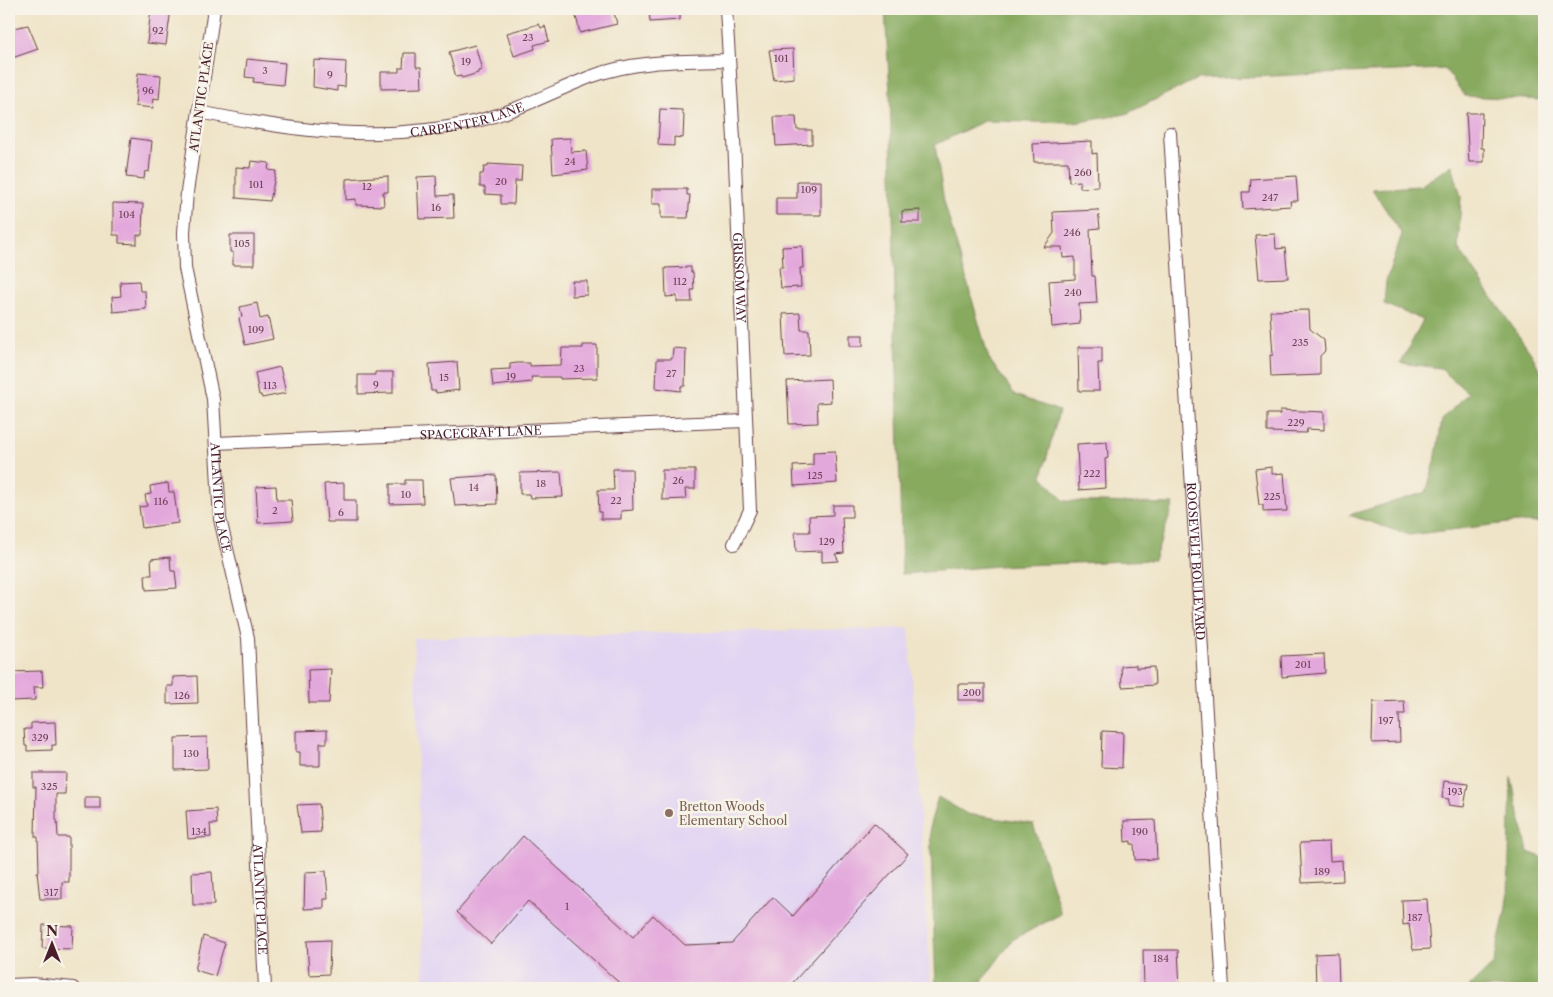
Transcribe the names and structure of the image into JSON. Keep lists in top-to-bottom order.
{
  "streets": {
    "street": [
      "ATLANTIC PLACE",
      "CARPENTER LANE",
      "GRISSOM WAY",
      "SPACECRAFT LANE",
      "ROOSEVELT BOULEVARD"
    ]
  },
  "crossings": [
    ["ATLANTIC PLACE", "CARPENTER LANE"],
    ["ATLANTIC PLACE", "SPACECRAFT LANE"],
    ["CARPENTER LANE", "GRISSOM WAY"],
    ["GRISSOM WAY", "SPACECRAFT LANE"]
  ],
  "places": ["Bretton Woods Elementary School"],
  "house_numbers": [
    "92",
    "23",
    "101",
    "19",
    "3",
    "9",
    "96",
    "24",
    "260",
    "20",
    "101",
    "12",
    "109",
    "247",
    "16",
    "104",
    "246",
    "105",
    "112",
    "240",
    "109",
    "235",
    "23",
    "27",
    "19",
    "15",
    "9",
    "113",
    "229",
    "222",
    "125",
    "26",
    "18",
    "14",
    "10",
    "225",
    "22",
    "116",
    "2",
    "6",
    "129",
    "201",
    "200",
    "126",
    "197",
    "329",
    "130",
    "325",
    "193",
    "134",
    "190",
    "189",
    "317",
    "1",
    "187",
    "184"
  ],
  "north": "top"
}
